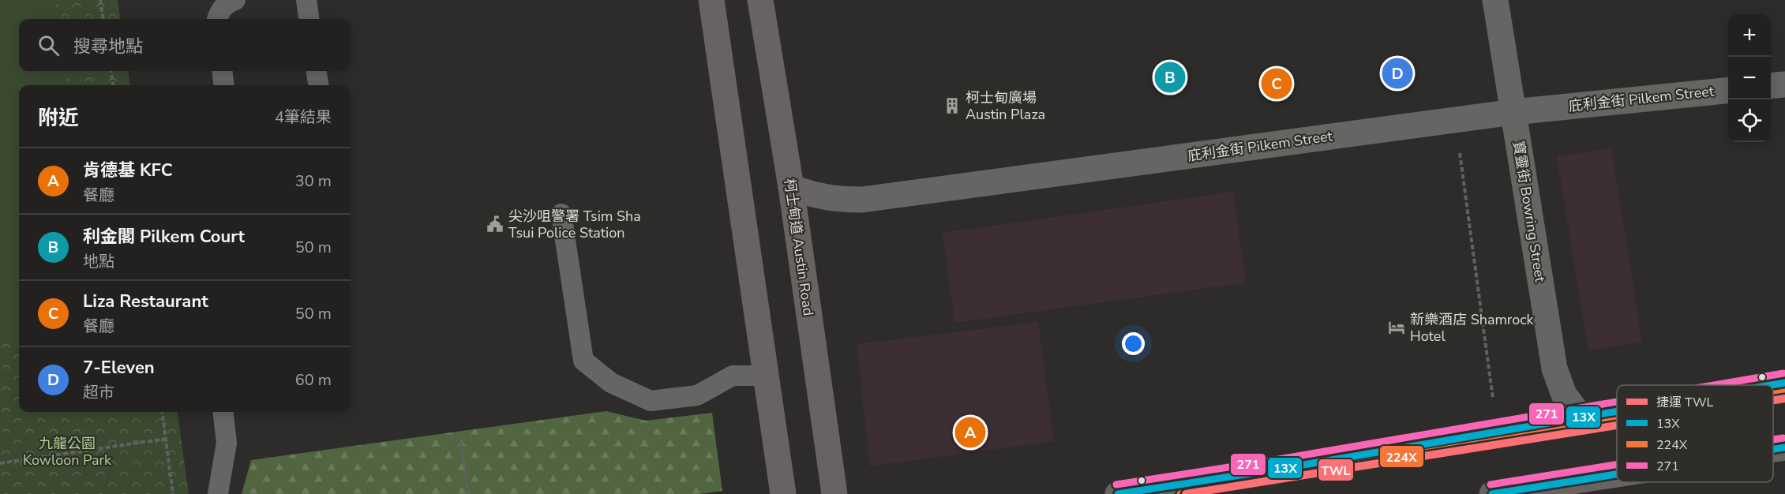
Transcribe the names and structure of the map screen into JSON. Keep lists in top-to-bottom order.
{
  "streets": {
    "main road": ["柯士甸道 Austin Road"],
    "street": ["庇利金街 Pilkem Street", "寶靈街 Bowring Street"]
  },
  "crossings": [
    ["庇利金街 Pilkem Street", "寶靈街 Bowring Street"],
    ["庇利金街 Pilkem Street", "柯士甸道 Austin Road"]
  ],
  "parks": ["九龍公園 Kowloon Park"],
  "places": {
    "building": ["柯士甸廣場 Austin Plaza"],
    "public building": ["尖沙咀警署 Tsim Sha Tsui Police Station"],
    "hotel": ["新樂酒店 Shamrock Hotel"]
  },
  "lines": [
    "transit line 271",
    "transit line 13X",
    "transit line 224X",
    "metro line TWL"
  ],
  "legend": [
    "捷運 TWL",
    "13X",
    "224X",
    "271"
  ],
  "page": {
    "map_buttons": ["+", "−"],
    "search": "搜尋地點",
    "pins": [
      "D",
      "B",
      "C",
      "A"
    ],
    "heading": ["附近", "4筆結果"],
    "list": [
      {
        "mark": "A",
        "name": "肯德基 KFC",
        "note": "餐廳",
        "value": "30 m"
      },
      {
        "mark": "B",
        "name": "利金閣 Pilkem Court",
        "note": "地點",
        "value": "50 m"
      },
      {
        "mark": "C",
        "name": "Liza Restaurant",
        "note": "餐廳",
        "value": "50 m"
      },
      {
        "mark": "D",
        "name": "7-Eleven",
        "note": "超市",
        "value": "60 m"
      }
    ]
  }
}
